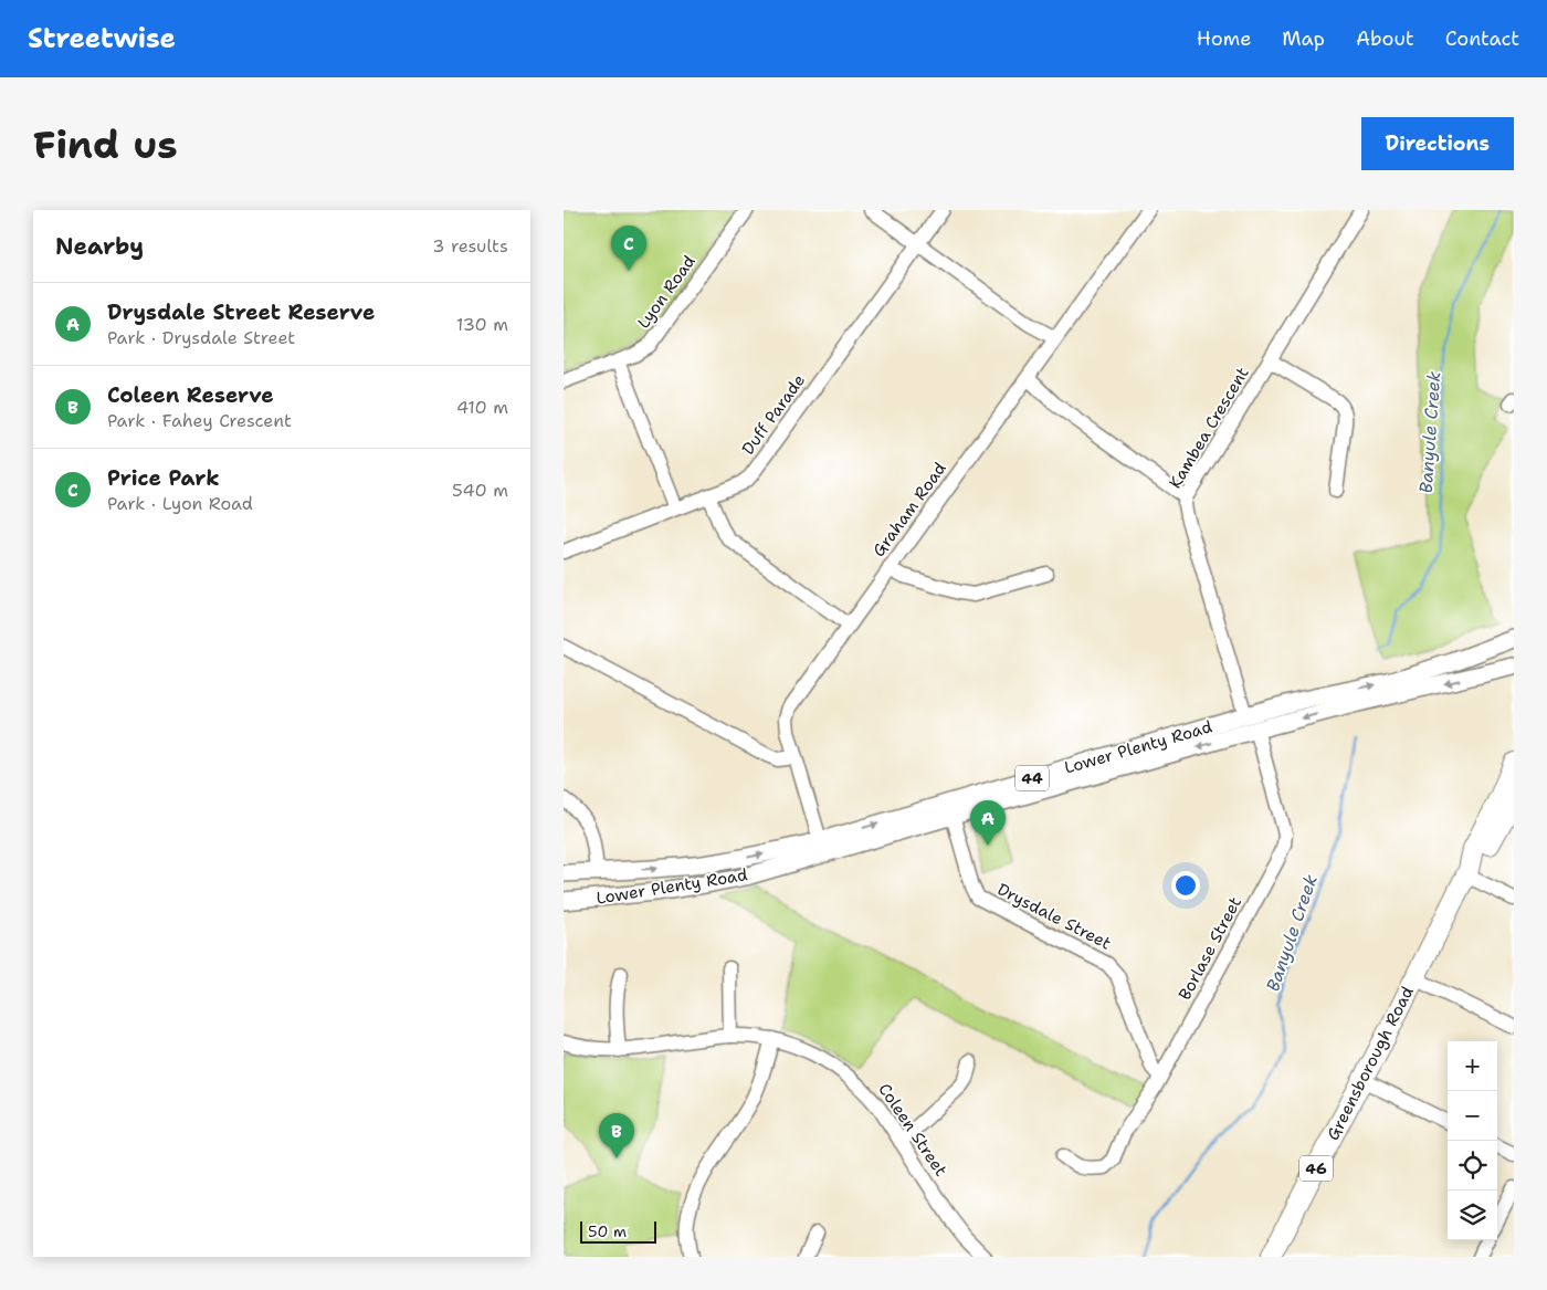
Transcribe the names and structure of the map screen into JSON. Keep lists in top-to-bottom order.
{
  "streets": {
    "highway": ["Greensborough Road", "46"],
    "main road": ["Lower Plenty Road", "44"],
    "street": [
      "Lyon Road",
      "Duff Parade",
      "Kambea Crescent",
      "Graham Road",
      "Drysdale Street",
      "Borlase Street",
      "Coleen Street"
    ]
  },
  "crossings": [
    ["Kambea Crescent", "Lower Plenty Road"],
    ["Graham Road", "Lower Plenty Road"],
    ["Lower Plenty Road", "Drysdale Street"],
    ["Lower Plenty Road", "Borlase Street"],
    ["Drysdale Street", "Borlase Street"]
  ],
  "water": ["Banyule Creek"],
  "scale_bar": "50 m",
  "page": {
    "header": "Streetwise",
    "nav": [
      "Home",
      "Map",
      "About",
      "Contact"
    ],
    "buttons": "Directions",
    "title": "Find us",
    "heading": ["Nearby", "3 results"],
    "pins": ["C", "A", "B"],
    "list": [
      {
        "mark": "A",
        "name": "Drysdale Street Reserve",
        "note": "Park · Drysdale Street",
        "value": "130 m"
      },
      {
        "mark": "B",
        "name": "Coleen Reserve",
        "note": "Park · Fahey Crescent",
        "value": "410 m"
      },
      {
        "mark": "C",
        "name": "Price Park",
        "note": "Park · Lyon Road",
        "value": "540 m"
      }
    ],
    "map_buttons": ["+", "−"],
    "scale": "50 m"
  }
}
